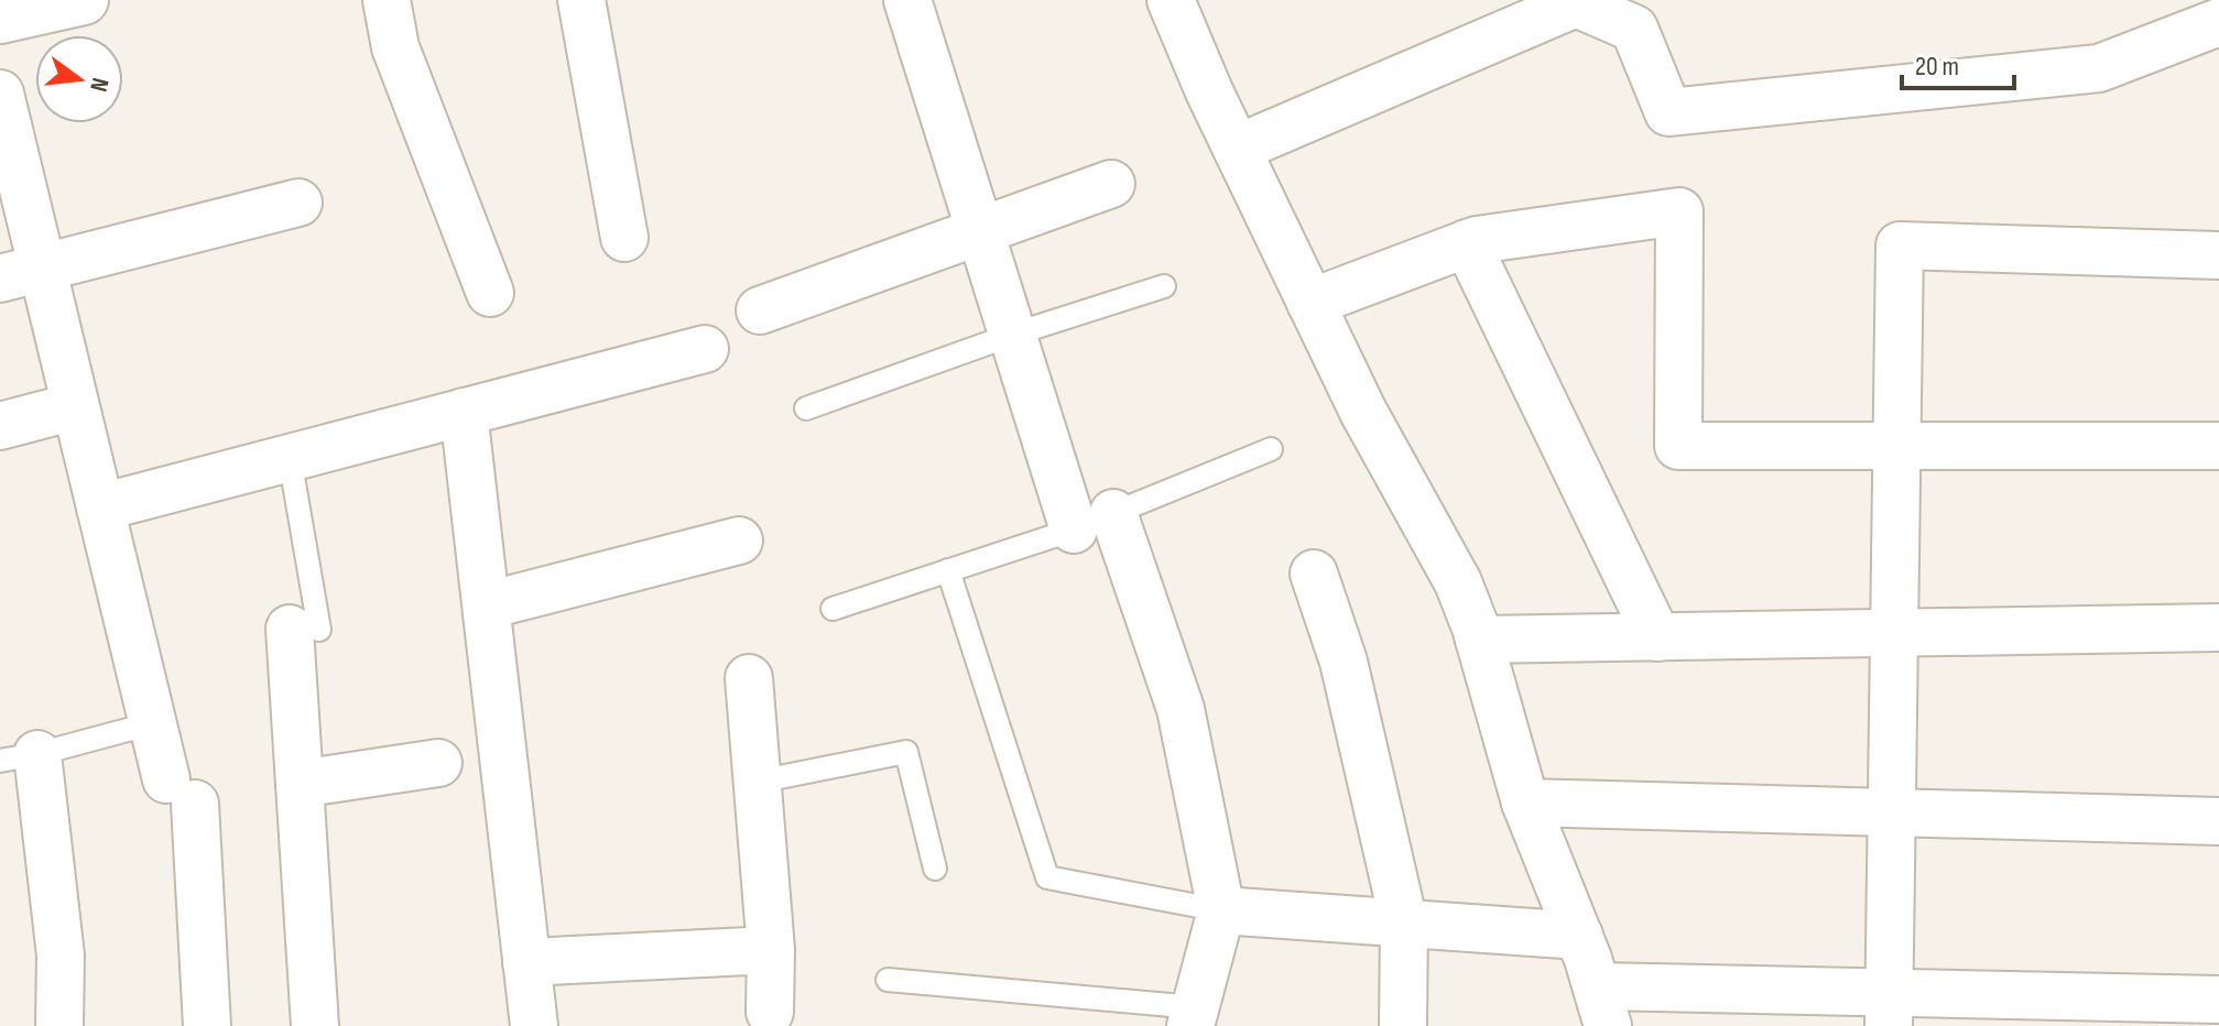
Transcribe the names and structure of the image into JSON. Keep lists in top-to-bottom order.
{
  "scale_bar": "20 m",
  "north": "right"
}
